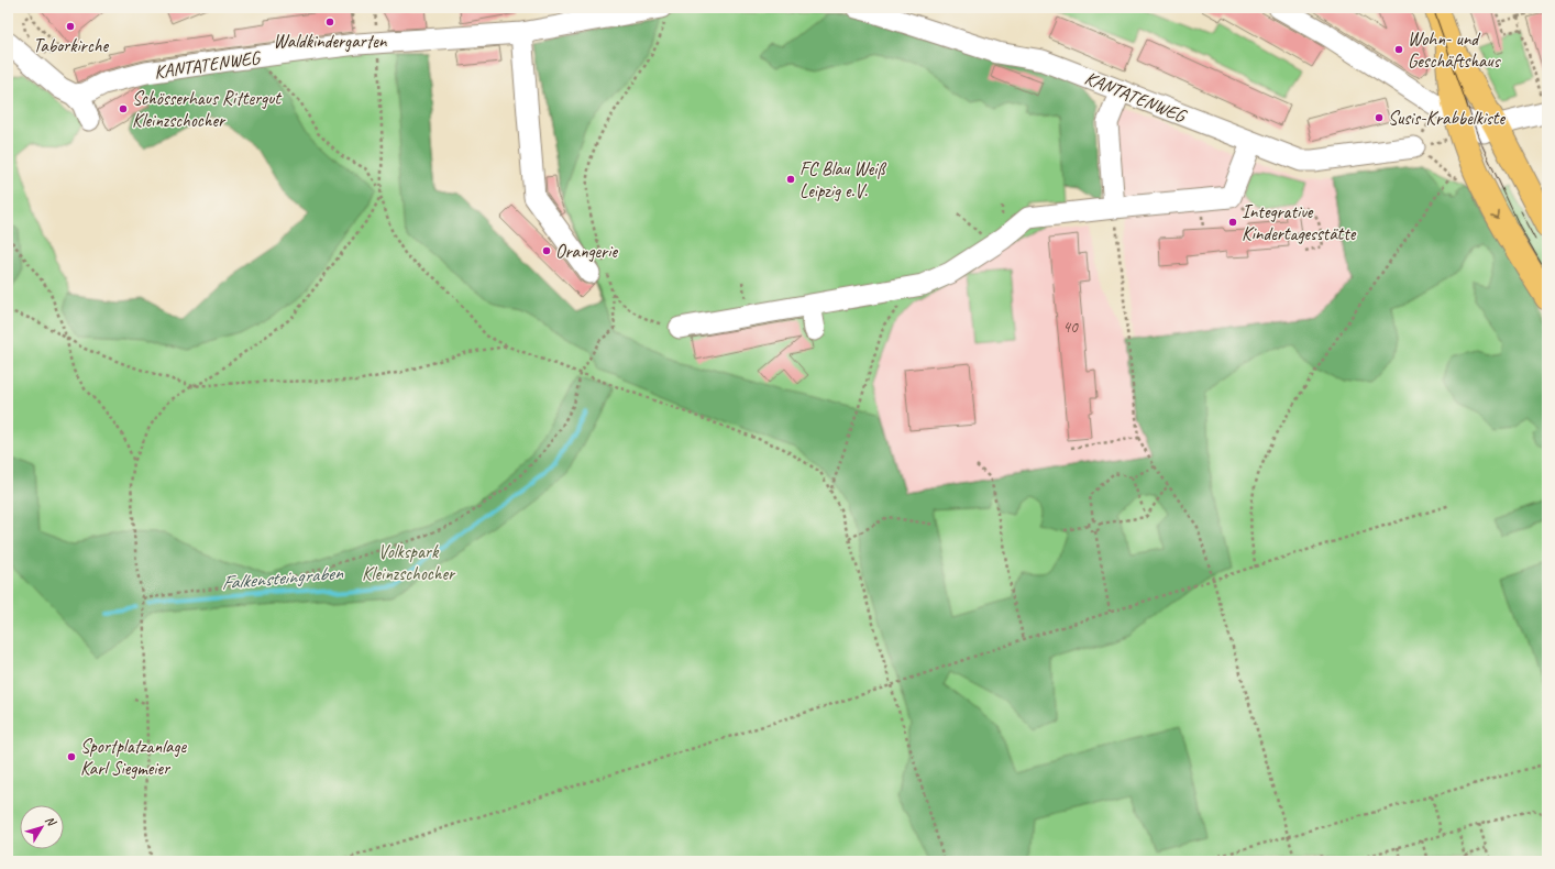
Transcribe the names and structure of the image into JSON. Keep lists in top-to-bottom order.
{
  "streets": {
    "street": ["KANTATENWEG"]
  },
  "water": ["Falkensteingraben"],
  "parks": ["Volkspark Kleinzschocher"],
  "places": [
    "Waldkindergarten",
    "Taborkirche",
    "Wohn- und Geschäftshaus",
    "Schösserhaus Rittergut Kleinzschocher",
    "Susis-Krabbelkiste",
    "FC Blau Weiß Leipzig e.V.",
    "Integrative Kindertagesstätte",
    "Orangerie",
    "Sportplatzanlage Karl Siegmeier"
  ],
  "house_numbers": ["40"],
  "north": "top right"
}
